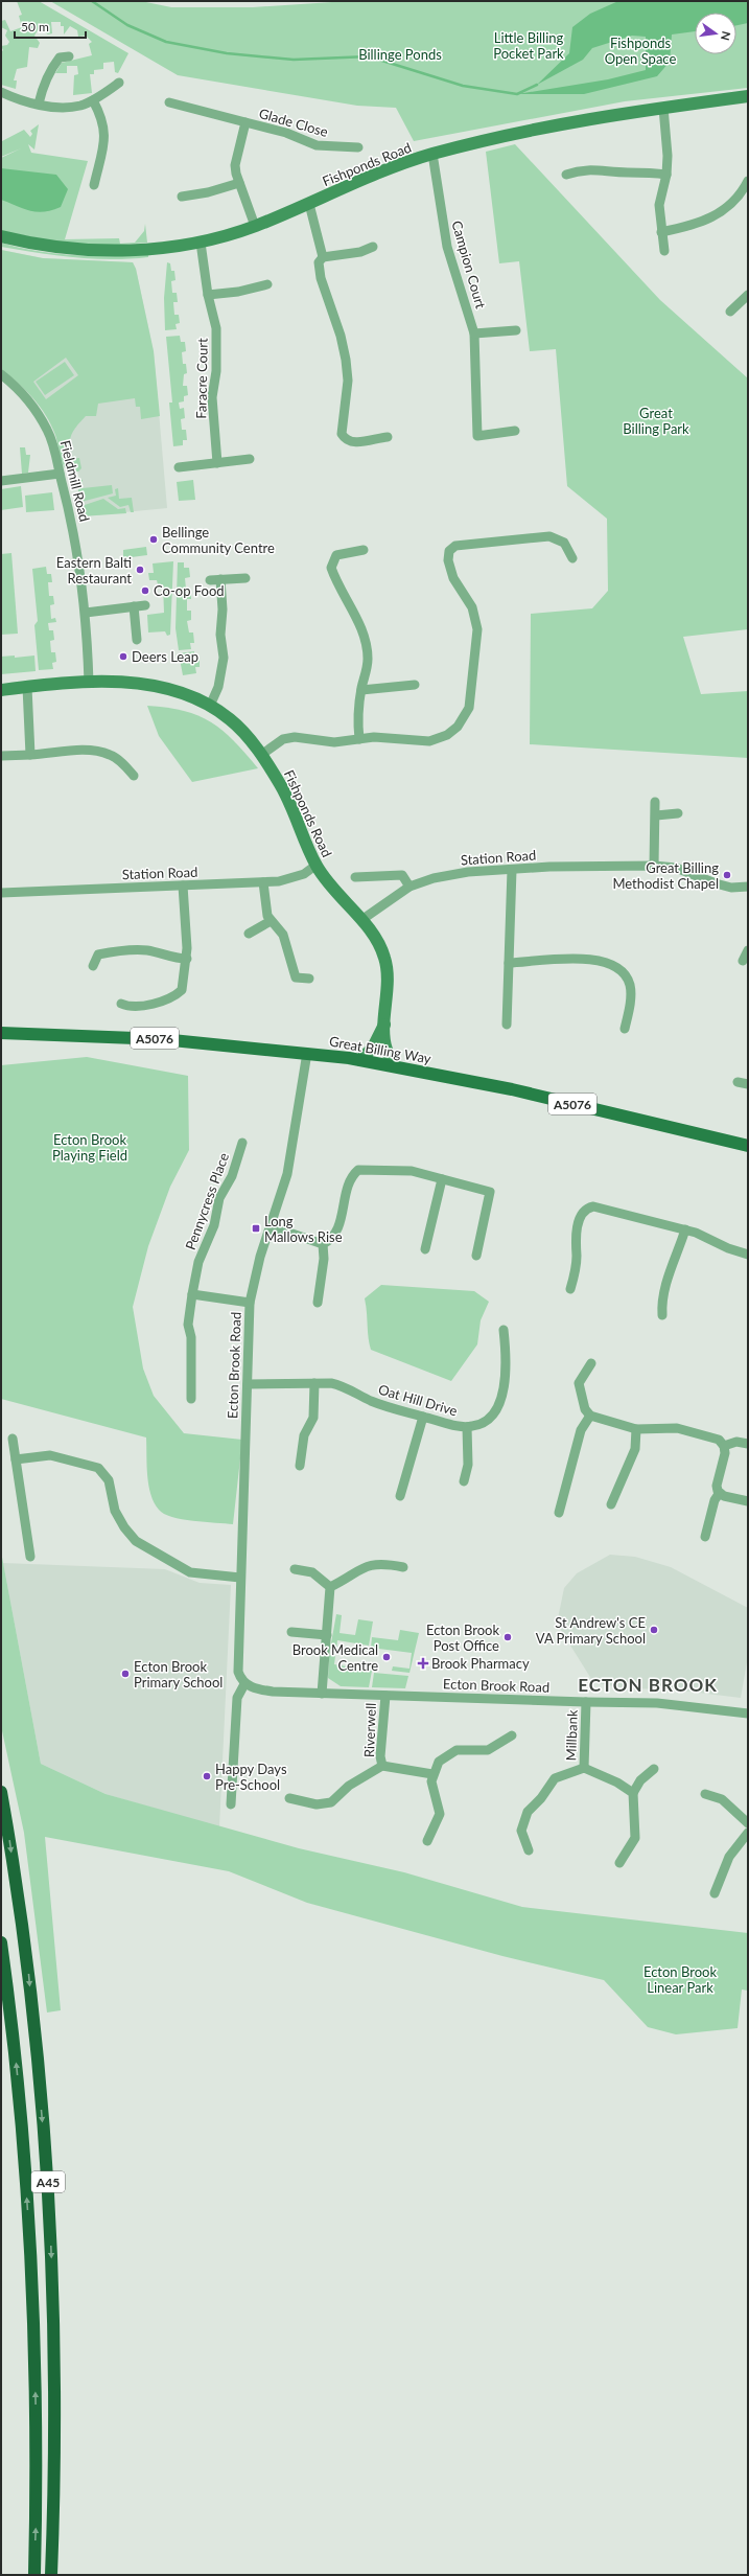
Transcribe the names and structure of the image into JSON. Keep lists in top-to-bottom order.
{
  "streets": {
    "highway": ["A45"],
    "main road": ["A5076", "Great Billing Way"],
    "street": [
      "Glade Close",
      "Fishponds Road",
      "Campion Court",
      "Faracre Court",
      "Fieldmill Road",
      "Station Road",
      "Pennycress Place",
      "Ecton Brook Road",
      "Oat Hill Drive",
      "Riverwell",
      "Millbank"
    ]
  },
  "crossings": [
    ["Glade Close", "Fishponds Road"],
    ["Fishponds Road", "Campion Court"],
    ["Fishponds Road", "Faracre Court"],
    ["Fishponds Road", "Fieldmill Road"],
    ["Fishponds Road", "Station Road"],
    ["Fishponds Road", "Great Billing Way"],
    ["Great Billing Way", "Ecton Brook Road"],
    ["Ecton Brook Road", "Oat Hill Drive"],
    ["Ecton Brook Road", "Riverwell"],
    ["Ecton Brook Road", "Millbank"]
  ],
  "districts": ["ECTON BROOK"],
  "parks": [
    "Little Billing Pocket Park",
    "Fishponds Open Space",
    "Billinge Ponds",
    "Great Billing Park",
    "Ecton Brook Playing Field",
    "Ecton Brook Linear Park"
  ],
  "places": {
    "other": [
      "Bellinge Community Centre",
      "Eastern Balti Restaurant",
      "Co-op Food",
      "Deers Leap",
      "Great Billing Methodist Chapel",
      "St Andrew's CE VA Primary School",
      "Ecton Brook Post Office",
      "Brook Medical Centre",
      "Ecton Brook Primary School",
      "Happy Days Pre-School"
    ],
    "transit": ["Long Mallows Rise"],
    "health": ["Brook Pharmacy"]
  },
  "scale_bar": "50 m",
  "north": "right"
}
